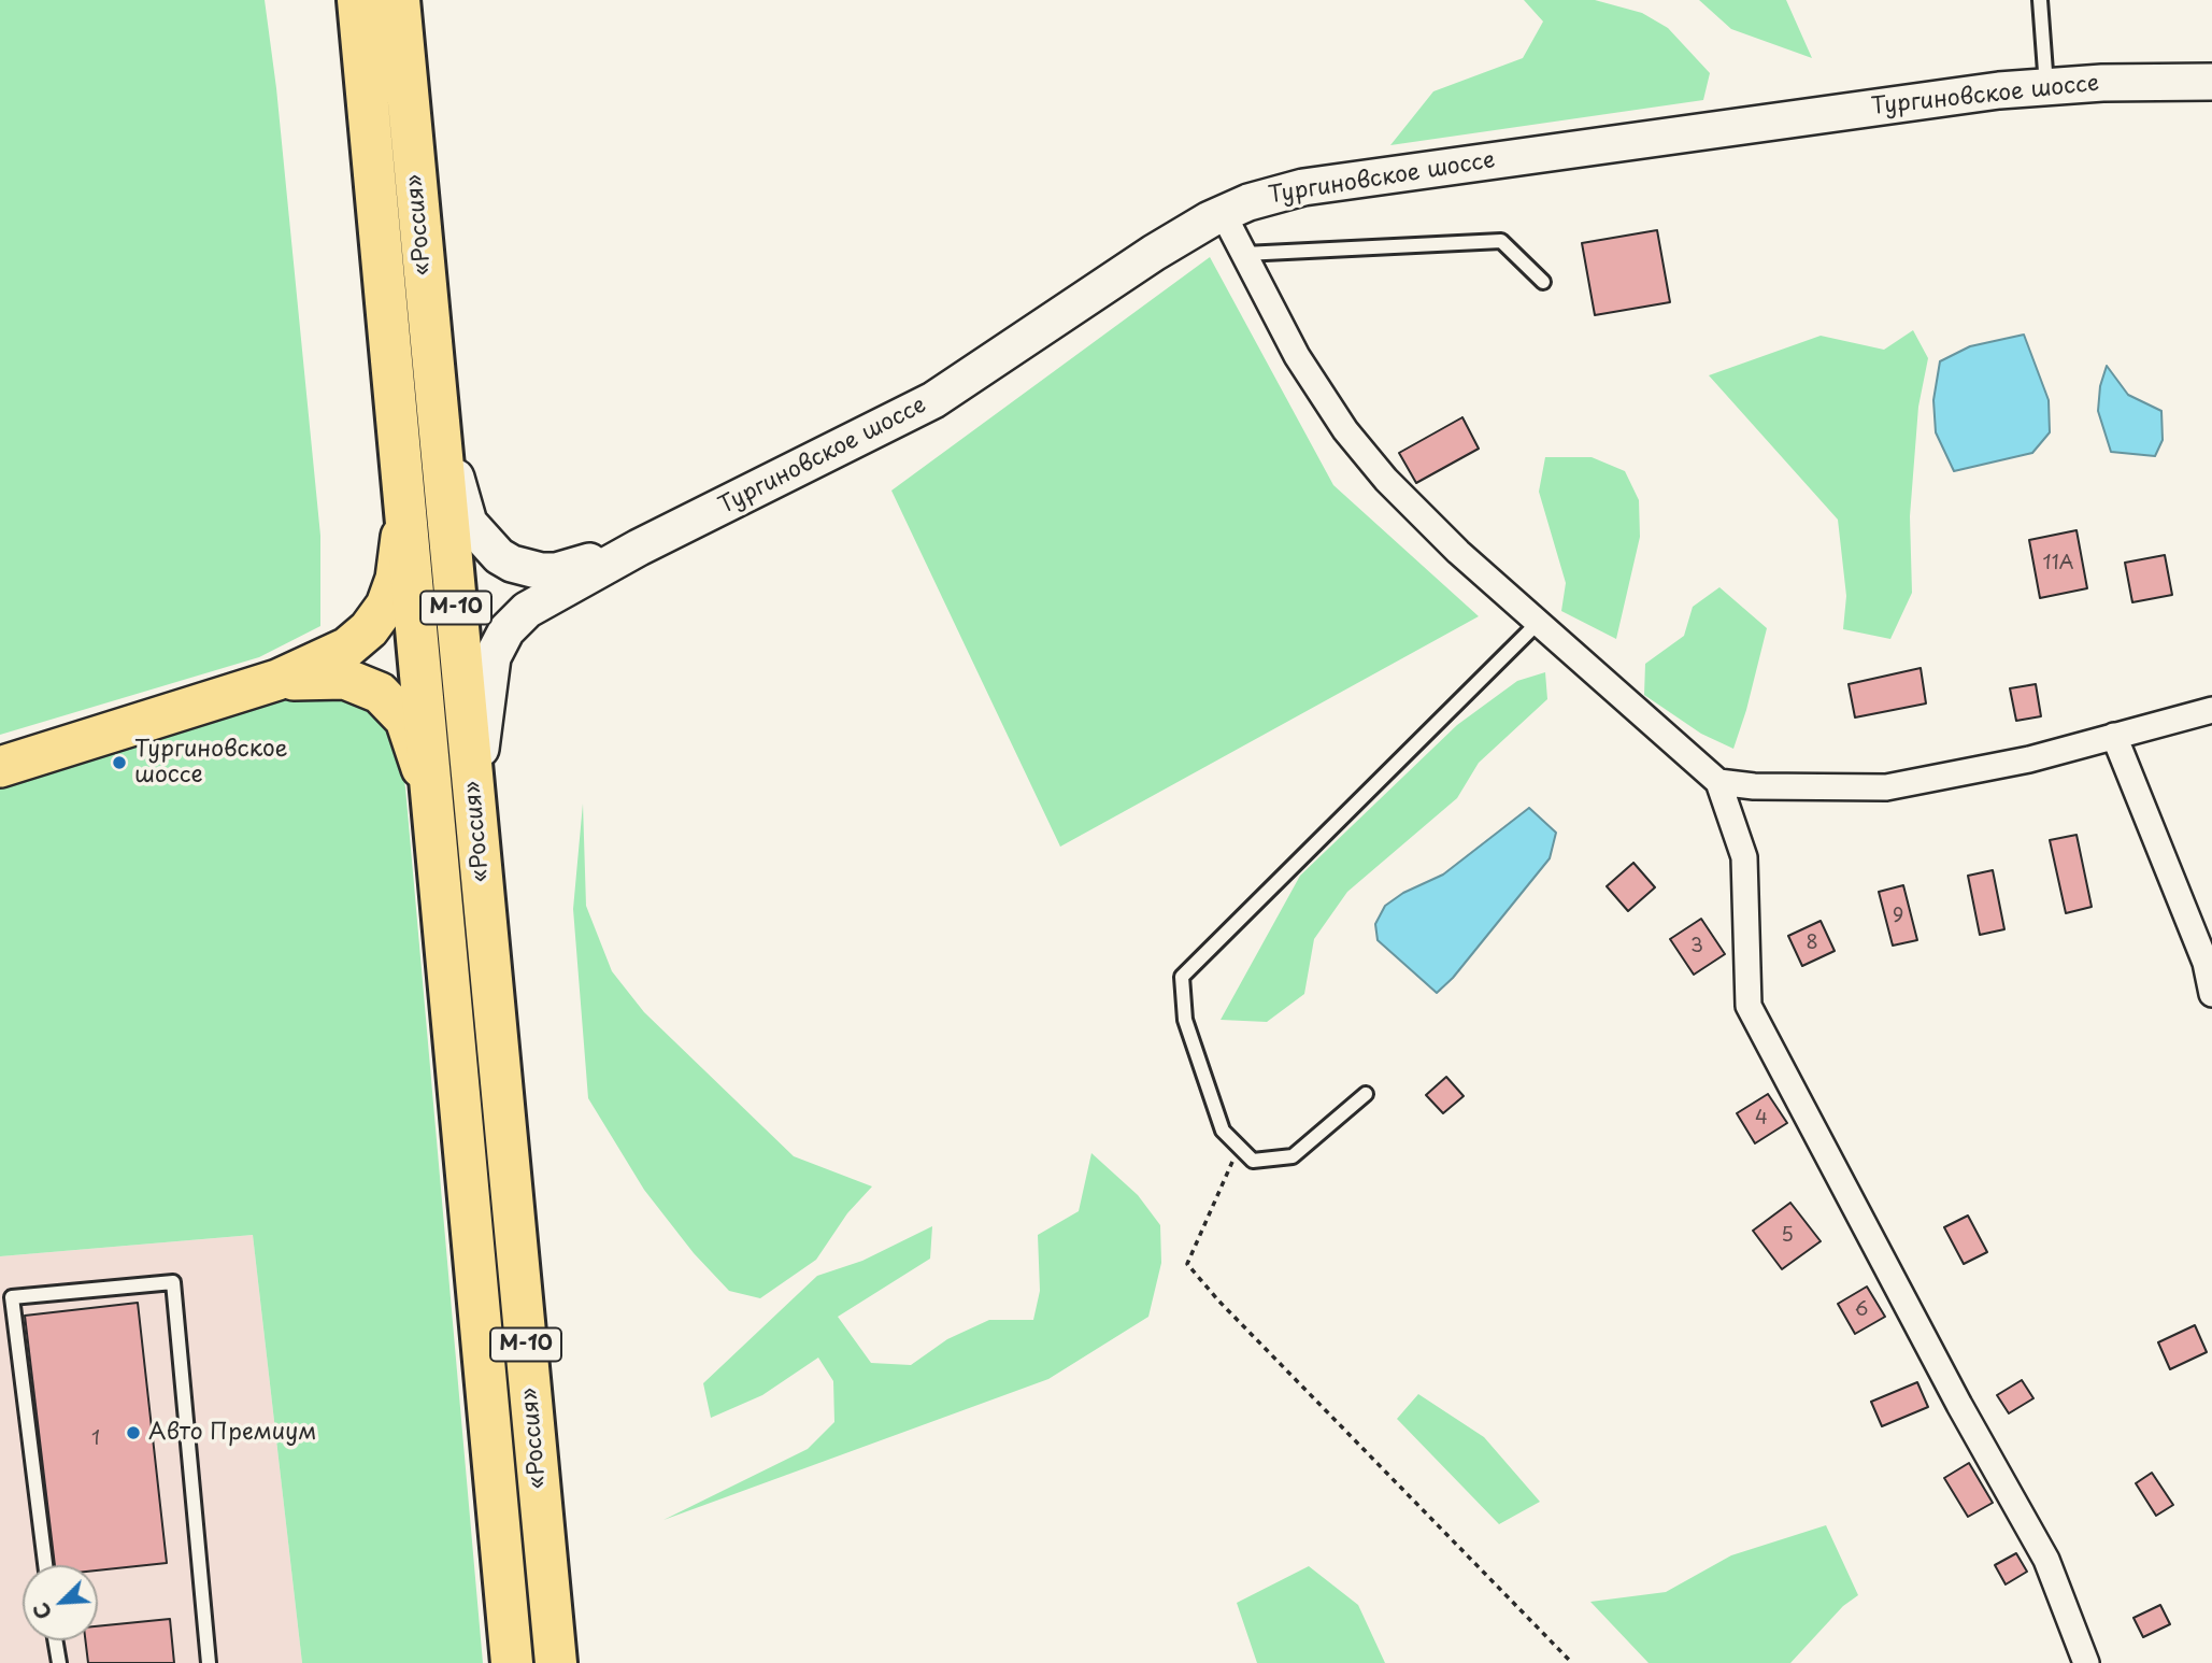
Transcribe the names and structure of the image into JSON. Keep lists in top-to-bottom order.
{
  "streets": {
    "highway": ["«Россия»", "М-10"],
    "main road": ["Тургиновское шоссе"]
  },
  "crossings": [
    ["Тургиновское шоссе", "«Россия»"]
  ],
  "places": ["Тургиновское шоссе", "Авто Премиум"],
  "house_numbers": [
    "11А",
    "9",
    "8",
    "3",
    "4",
    "5",
    "6",
    "1"
  ],
  "north": "bottom left"
}
